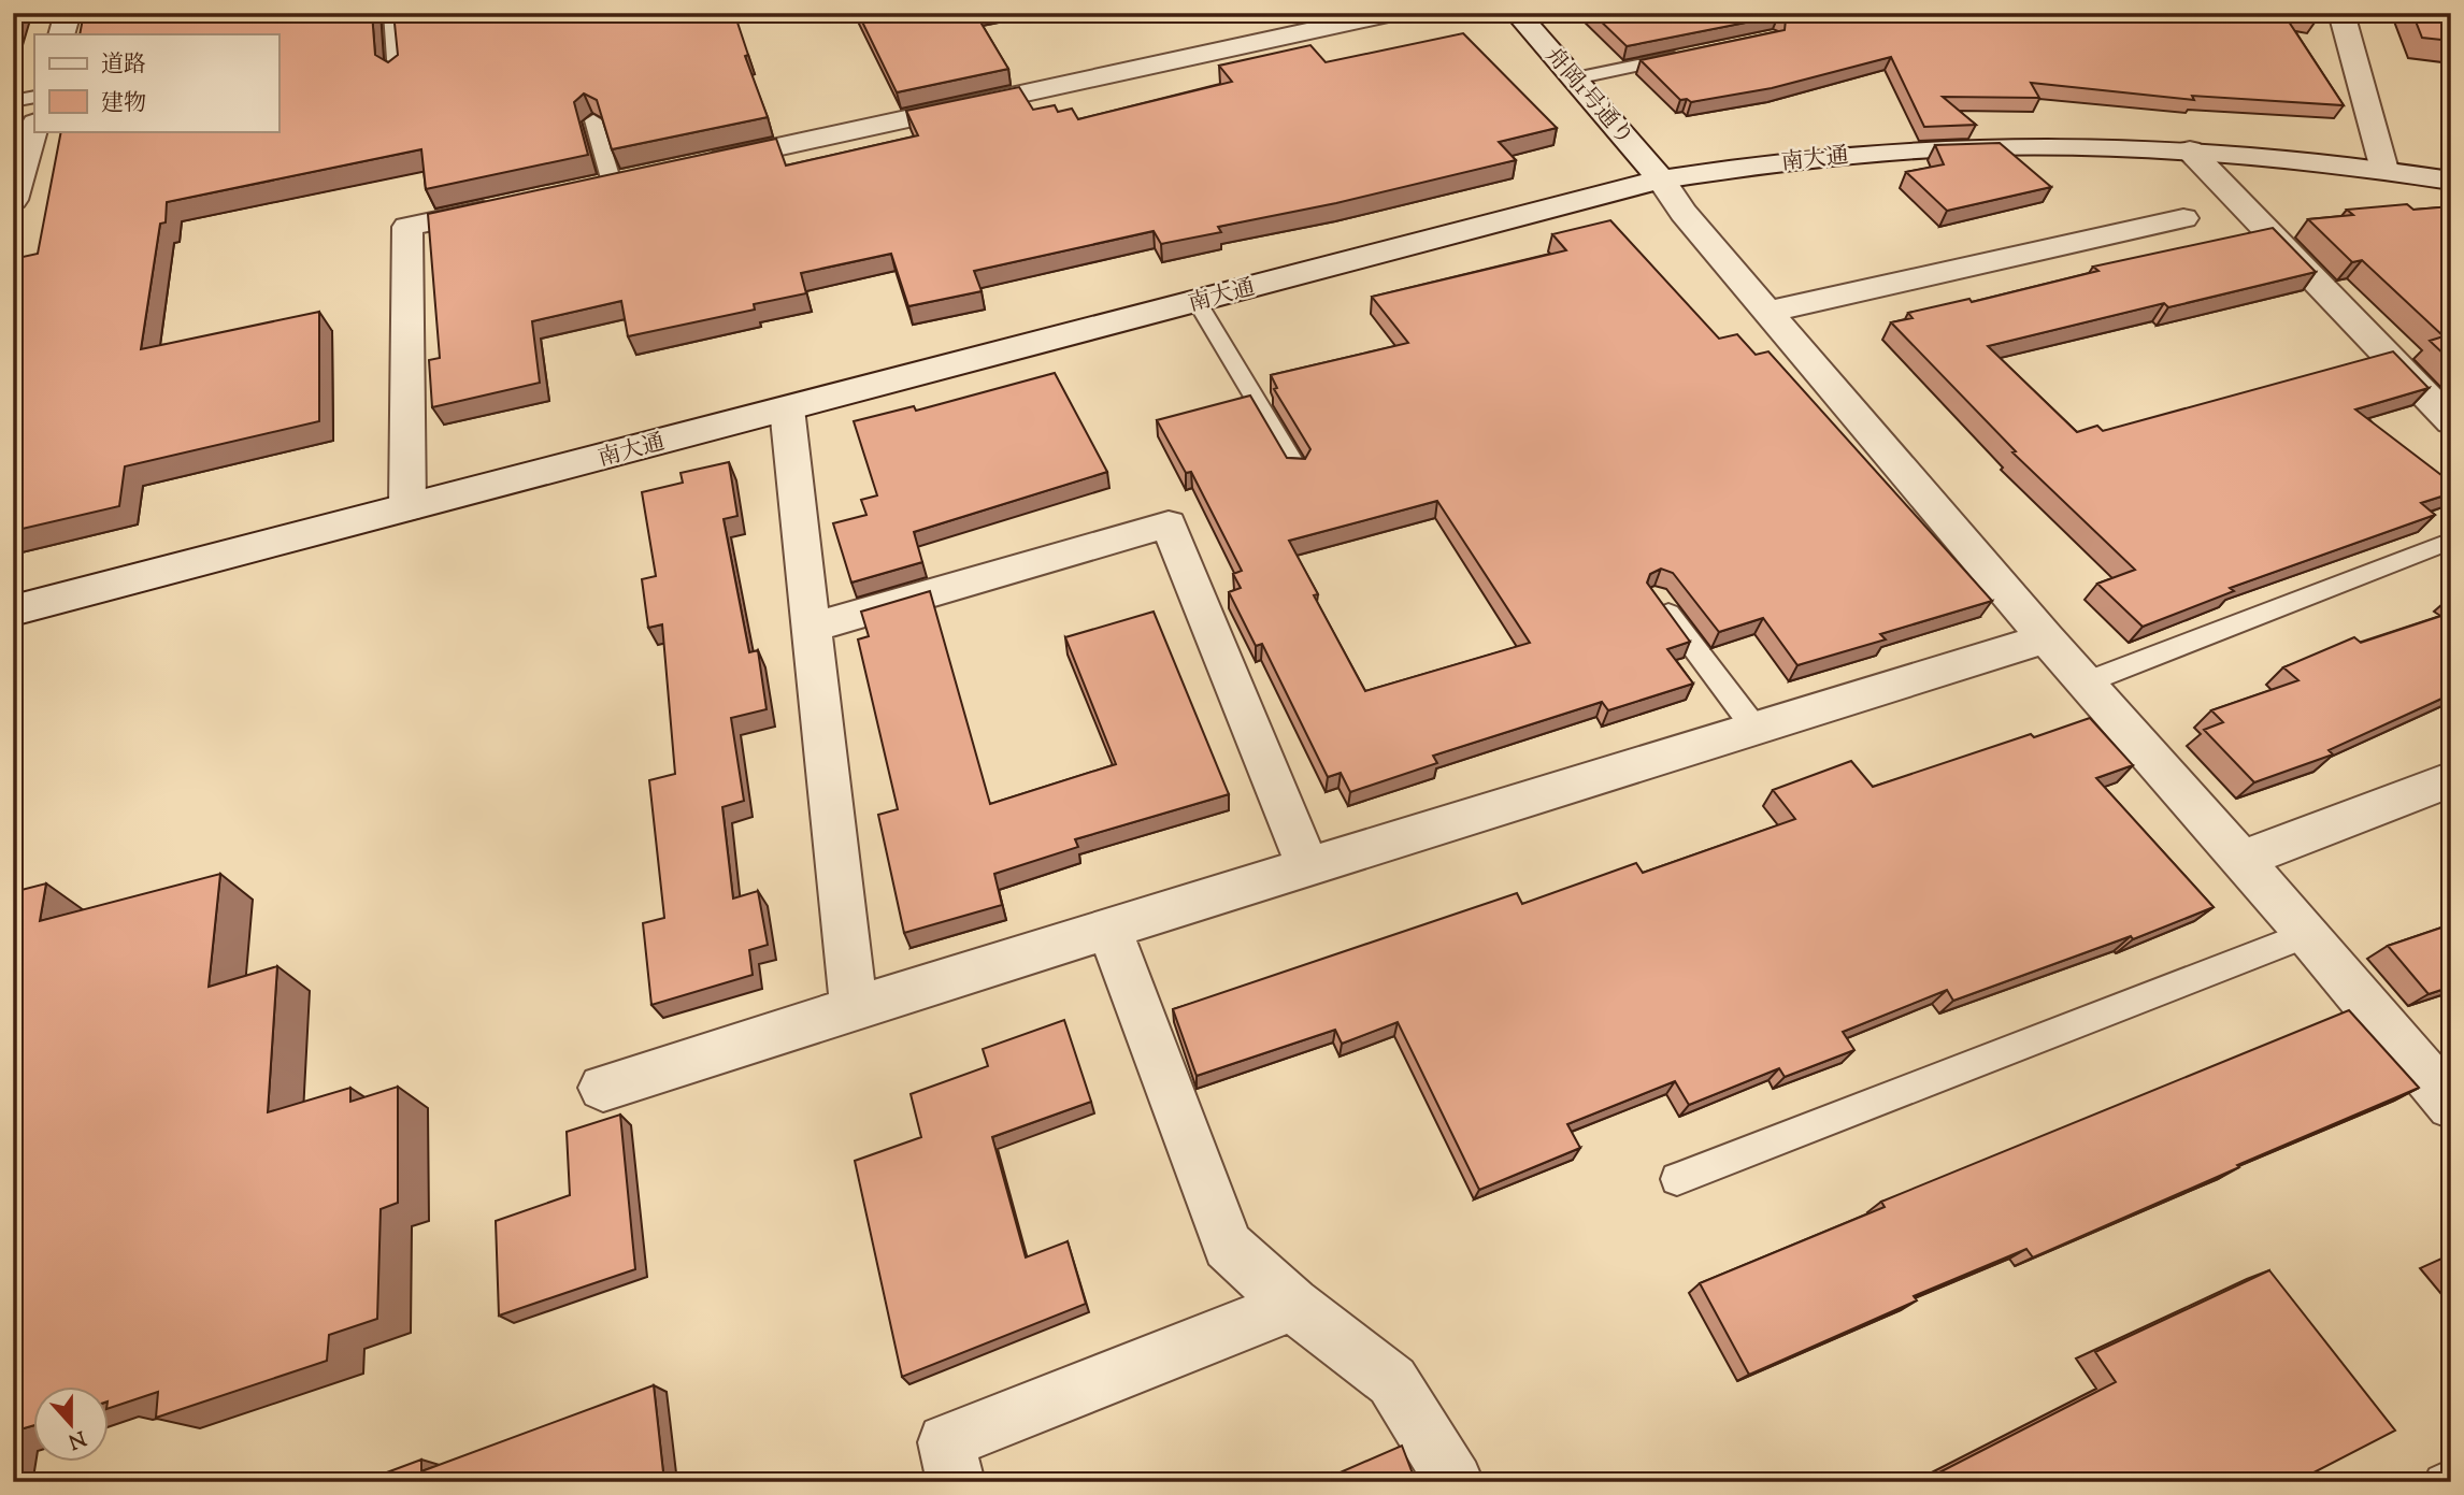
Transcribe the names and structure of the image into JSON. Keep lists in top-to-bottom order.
{
  "streets": {
    "street": ["舟岡1号通り", "南大通"]
  },
  "crossings": [
    ["舟岡1号通り", "南大通"]
  ],
  "legend": ["道路", "建物"],
  "north": "bottom"
}
